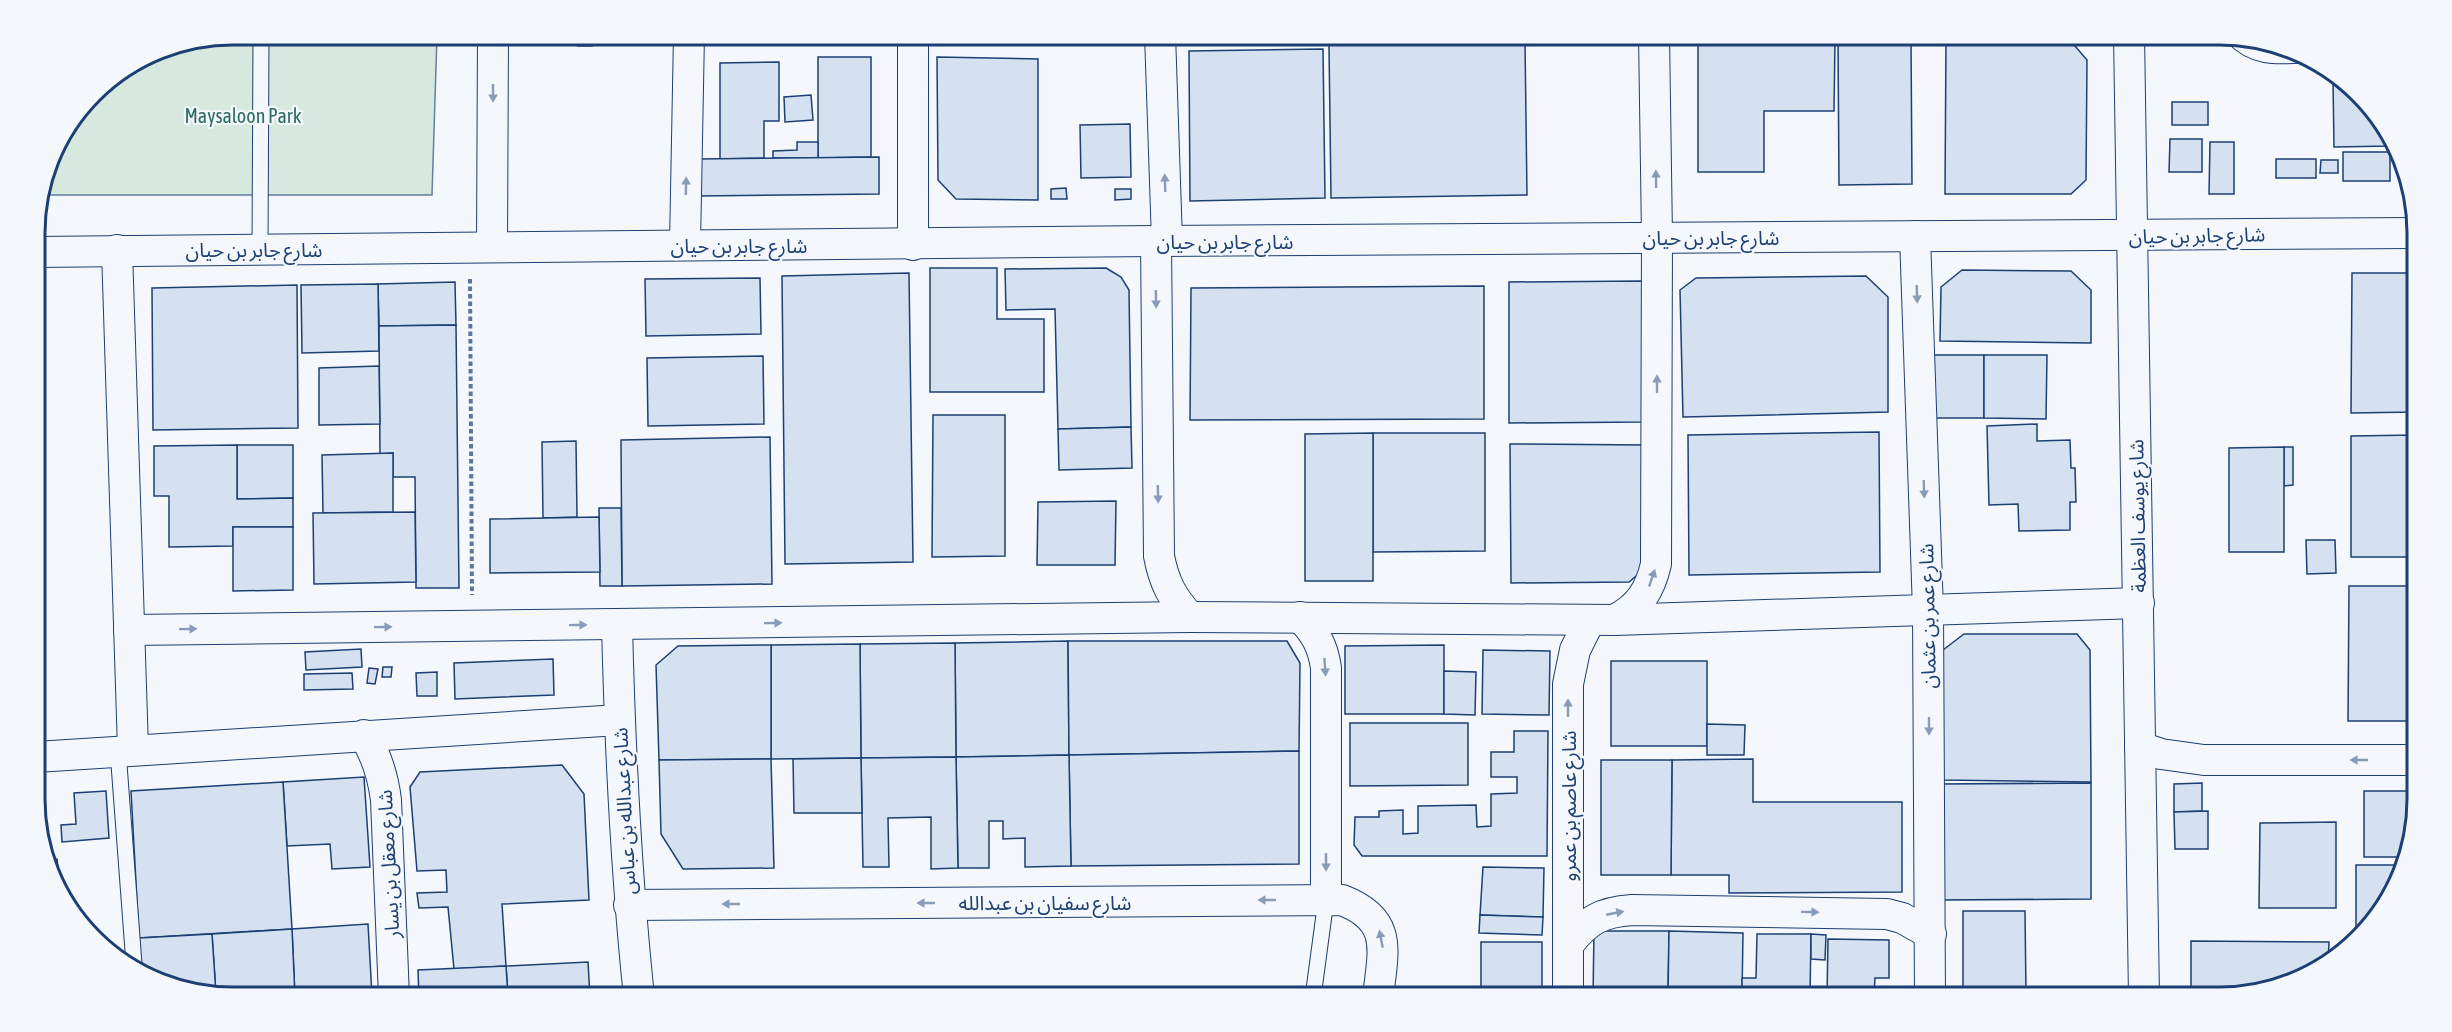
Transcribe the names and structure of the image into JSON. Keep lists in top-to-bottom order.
{
  "streets": {
    "street": [
      "شارع جابر بن حيان",
      "شارع يوسف العظمة",
      "شارع عمر بن عثمان",
      "شارع عاصم بن عمرو",
      "شارع عبدالله بن عباس",
      "شارع معقل بن يسار",
      "شارع سفيان بن عبدالله"
    ]
  },
  "crossings": [
    ["شارع جابر بن حيان", "شارع يوسف العظمة"],
    ["شارع جابر بن حيان", "شارع عمر بن عثمان"],
    ["شارع عبدالله بن عباس", "شارع سفيان بن عبدالله"]
  ],
  "one_way": ["شارع سفيان بن عبدالله"],
  "parks": ["Maysaloon Park"]
}
